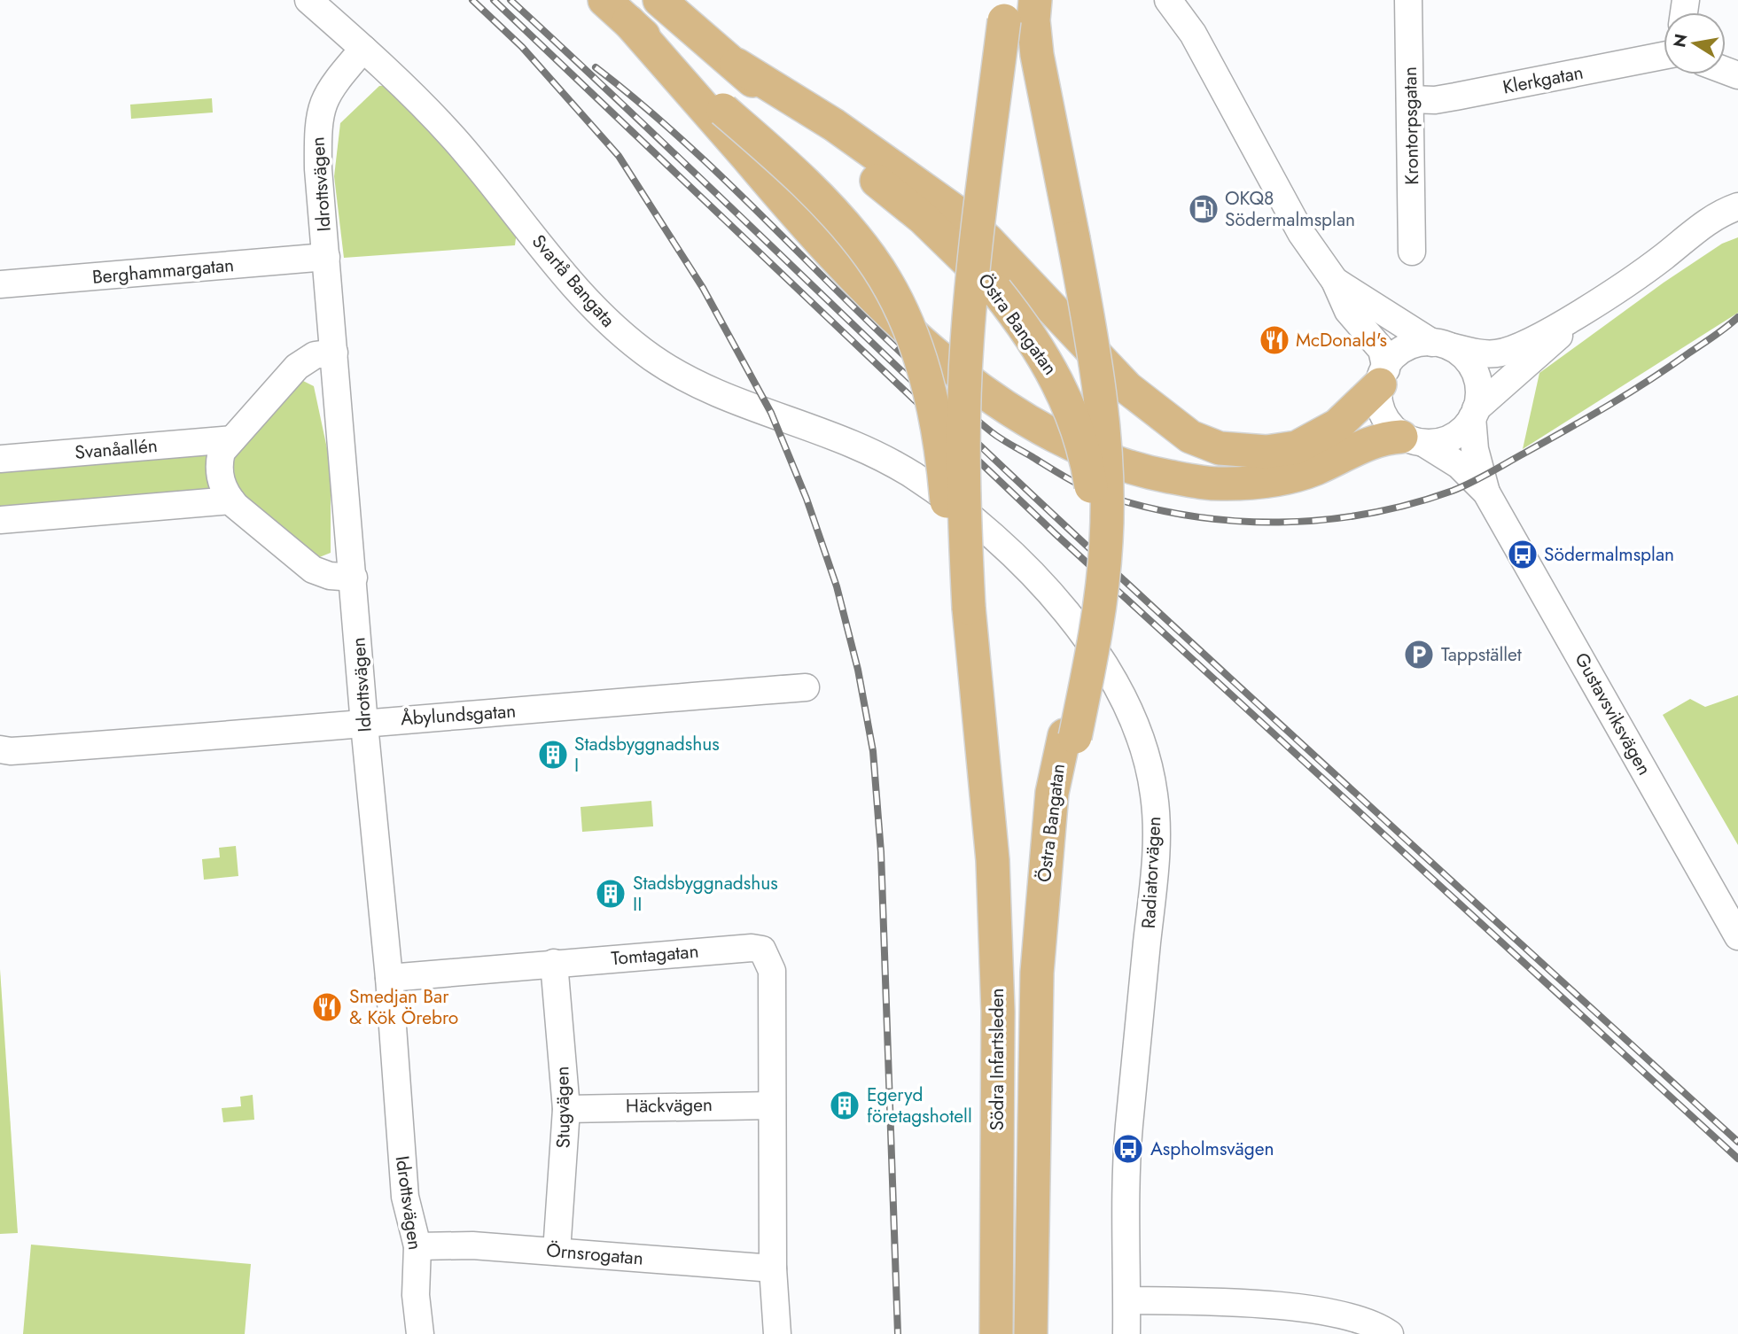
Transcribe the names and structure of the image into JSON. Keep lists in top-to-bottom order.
{
  "streets": {
    "main road": ["Östra Bangatan", "Södra Infartsleden"],
    "street": [
      "Klerkgatan",
      "Krontorpsgatan",
      "Idrottsvägen",
      "Berghammargatan",
      "Svartå Bangata",
      "Svanåallén",
      "Gustavsviksvägen",
      "Åbylundsgatan",
      "Radiatorvägen",
      "Tomtagatan",
      "Häckvägen",
      "Stugvägen",
      "Örnsrogatan"
    ]
  },
  "crossings": [
    ["Klerkgatan", "Krontorpsgatan"],
    ["Idrottsvägen", "Berghammargatan"],
    ["Idrottsvägen", "Svartå Bangata"],
    ["Idrottsvägen", "Åbylundsgatan"],
    ["Idrottsvägen", "Tomtagatan"],
    ["Idrottsvägen", "Örnsrogatan"],
    ["Svartå Bangata", "Radiatorvägen"],
    ["Östra Bangatan", "Södra Infartsleden"],
    ["Tomtagatan", "Häckvägen"],
    ["Tomtagatan", "Stugvägen"],
    ["Häckvägen", "Stugvägen"],
    ["Stugvägen", "Örnsrogatan"]
  ],
  "places": {
    "fuel station": ["OKQ8 Södermalmsplan"],
    "restaurant": ["McDonald's", "Smedjan Bar & Kök Örebro"],
    "bus stop": ["Södermalmsplan", "Aspholmsvägen"],
    "parking": ["Tappstället"],
    "building": ["Stadsbyggnadshus I", "Stadsbyggnadshus II", "Egeryd företagshotell"]
  },
  "north": "left"
}
